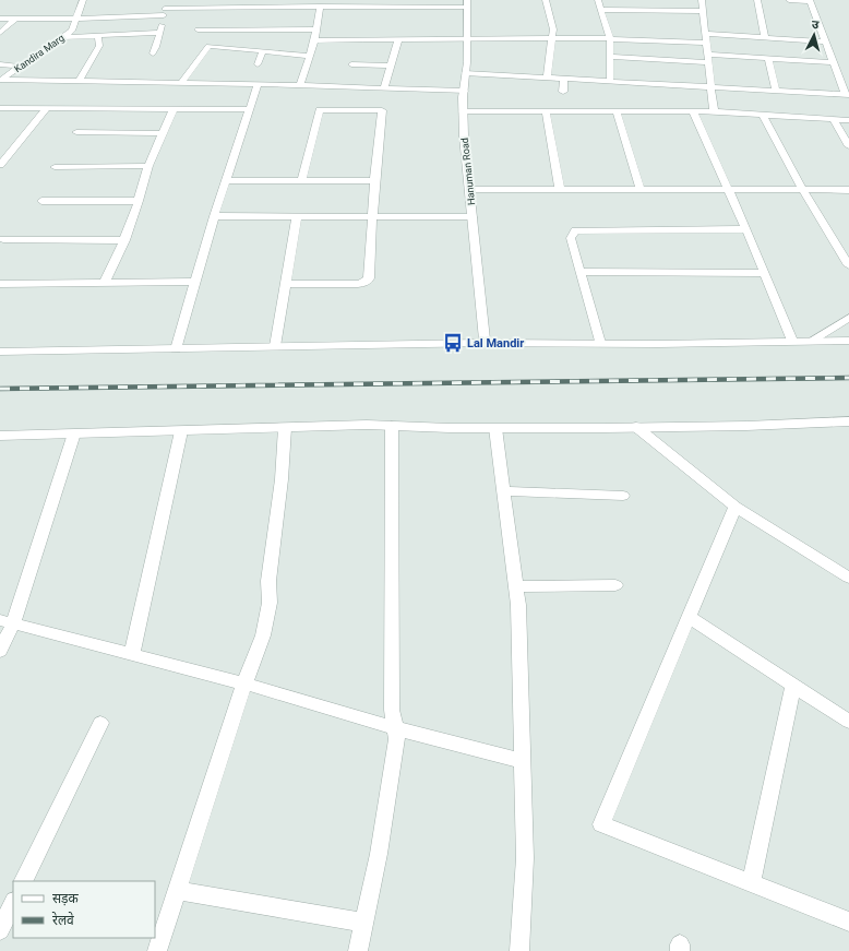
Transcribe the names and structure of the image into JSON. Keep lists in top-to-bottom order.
{
  "streets": {
    "street": ["Kandira Marg", "Hanuman Road"]
  },
  "places": {
    "bus stop": ["Lal Mandir"]
  },
  "legend": ["सड़क", "रेलवे"],
  "north": "top"
}
